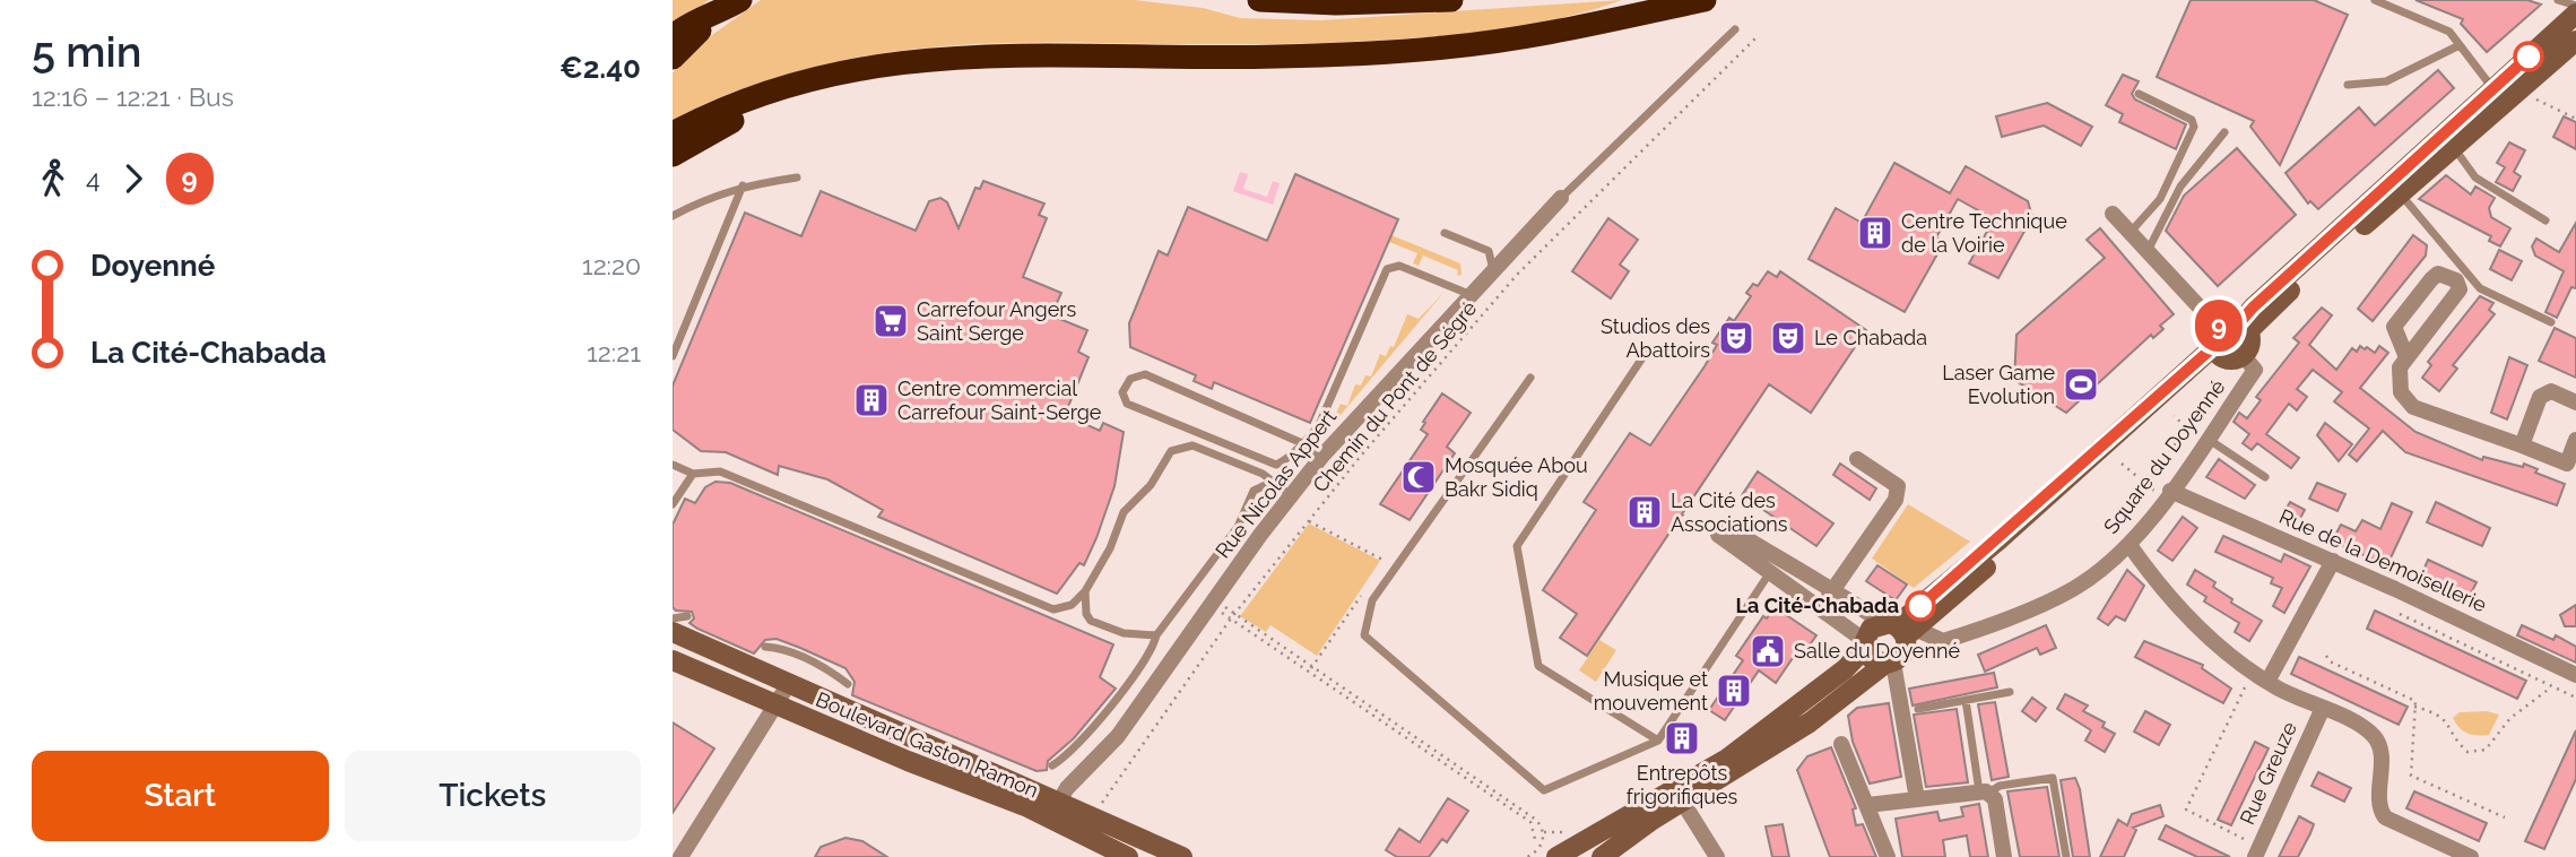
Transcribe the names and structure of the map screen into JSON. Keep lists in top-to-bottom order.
{
  "streets": {
    "main road": ["Boulevard Gaston Ramon"],
    "street": [
      "Square du Doyenné",
      "Rue Nicolas Appert",
      "Rue de la Demoisellerie",
      "Rue Greuze"
    ],
    "path": ["Chemin du Pont de Ségré"]
  },
  "crossings": [
    ["Square du Doyenné", "Rue de la Demoisellerie"],
    ["Rue Nicolas Appert", "Boulevard Gaston Ramon"]
  ],
  "places": {
    "building": [
      "Centre Technique de la Voirie",
      "Centre commercial Carrefour Saint-Serge",
      "La Cité des Associations",
      "Musique et mouvement",
      "Entrepôts frigorifiques"
    ],
    "supermarket": ["Carrefour Angers Saint Serge"],
    "theatre": ["Studios des Abattoirs", "Le Chabada"],
    "sports": ["Laser Game Evolution"],
    "mosque": ["Mosquée Abou Bakr Sidiq"],
    "other": ["La Cité-Chabada"],
    "public building": ["Salle du Doyenné"]
  },
  "lines": ["bus line 9"],
  "page": {
    "heading": ["5 min", "12:16 – 12:21 · Bus", "€2.40"],
    "on_map": "9",
    "legs": ["4", "9"],
    "list": [
      {
        "name": "Doyenné",
        "value": "12:20"
      },
      {
        "name": "La Cité-Chabada",
        "value": "12:21"
      }
    ],
    "buttons": ["Start", "Tickets"]
  }
}
